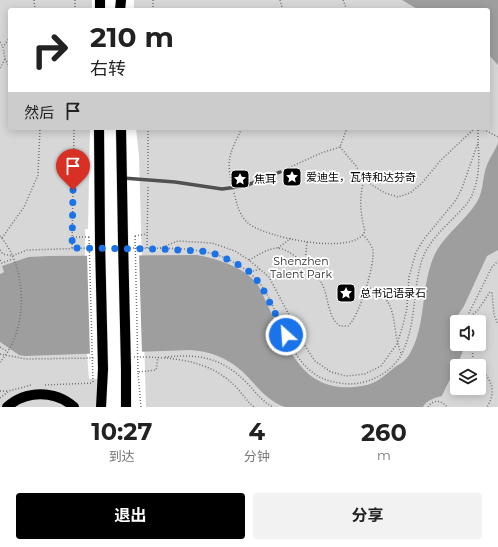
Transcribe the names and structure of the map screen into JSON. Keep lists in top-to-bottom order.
{
  "parks": ["Shenzhen Talent Park"],
  "places": {
    "place": ["爱迪生，瓦特和达芬奇", "焦耳", "总书记语录石"]
  },
  "page": {
    "turn": ["210 m", "右转"],
    "then": "然后",
    "eta": [
      "10:27",
      "到达",
      "4",
      "分钟",
      "260",
      "m"
    ],
    "buttons": ["退出", "分享"]
  }
}
